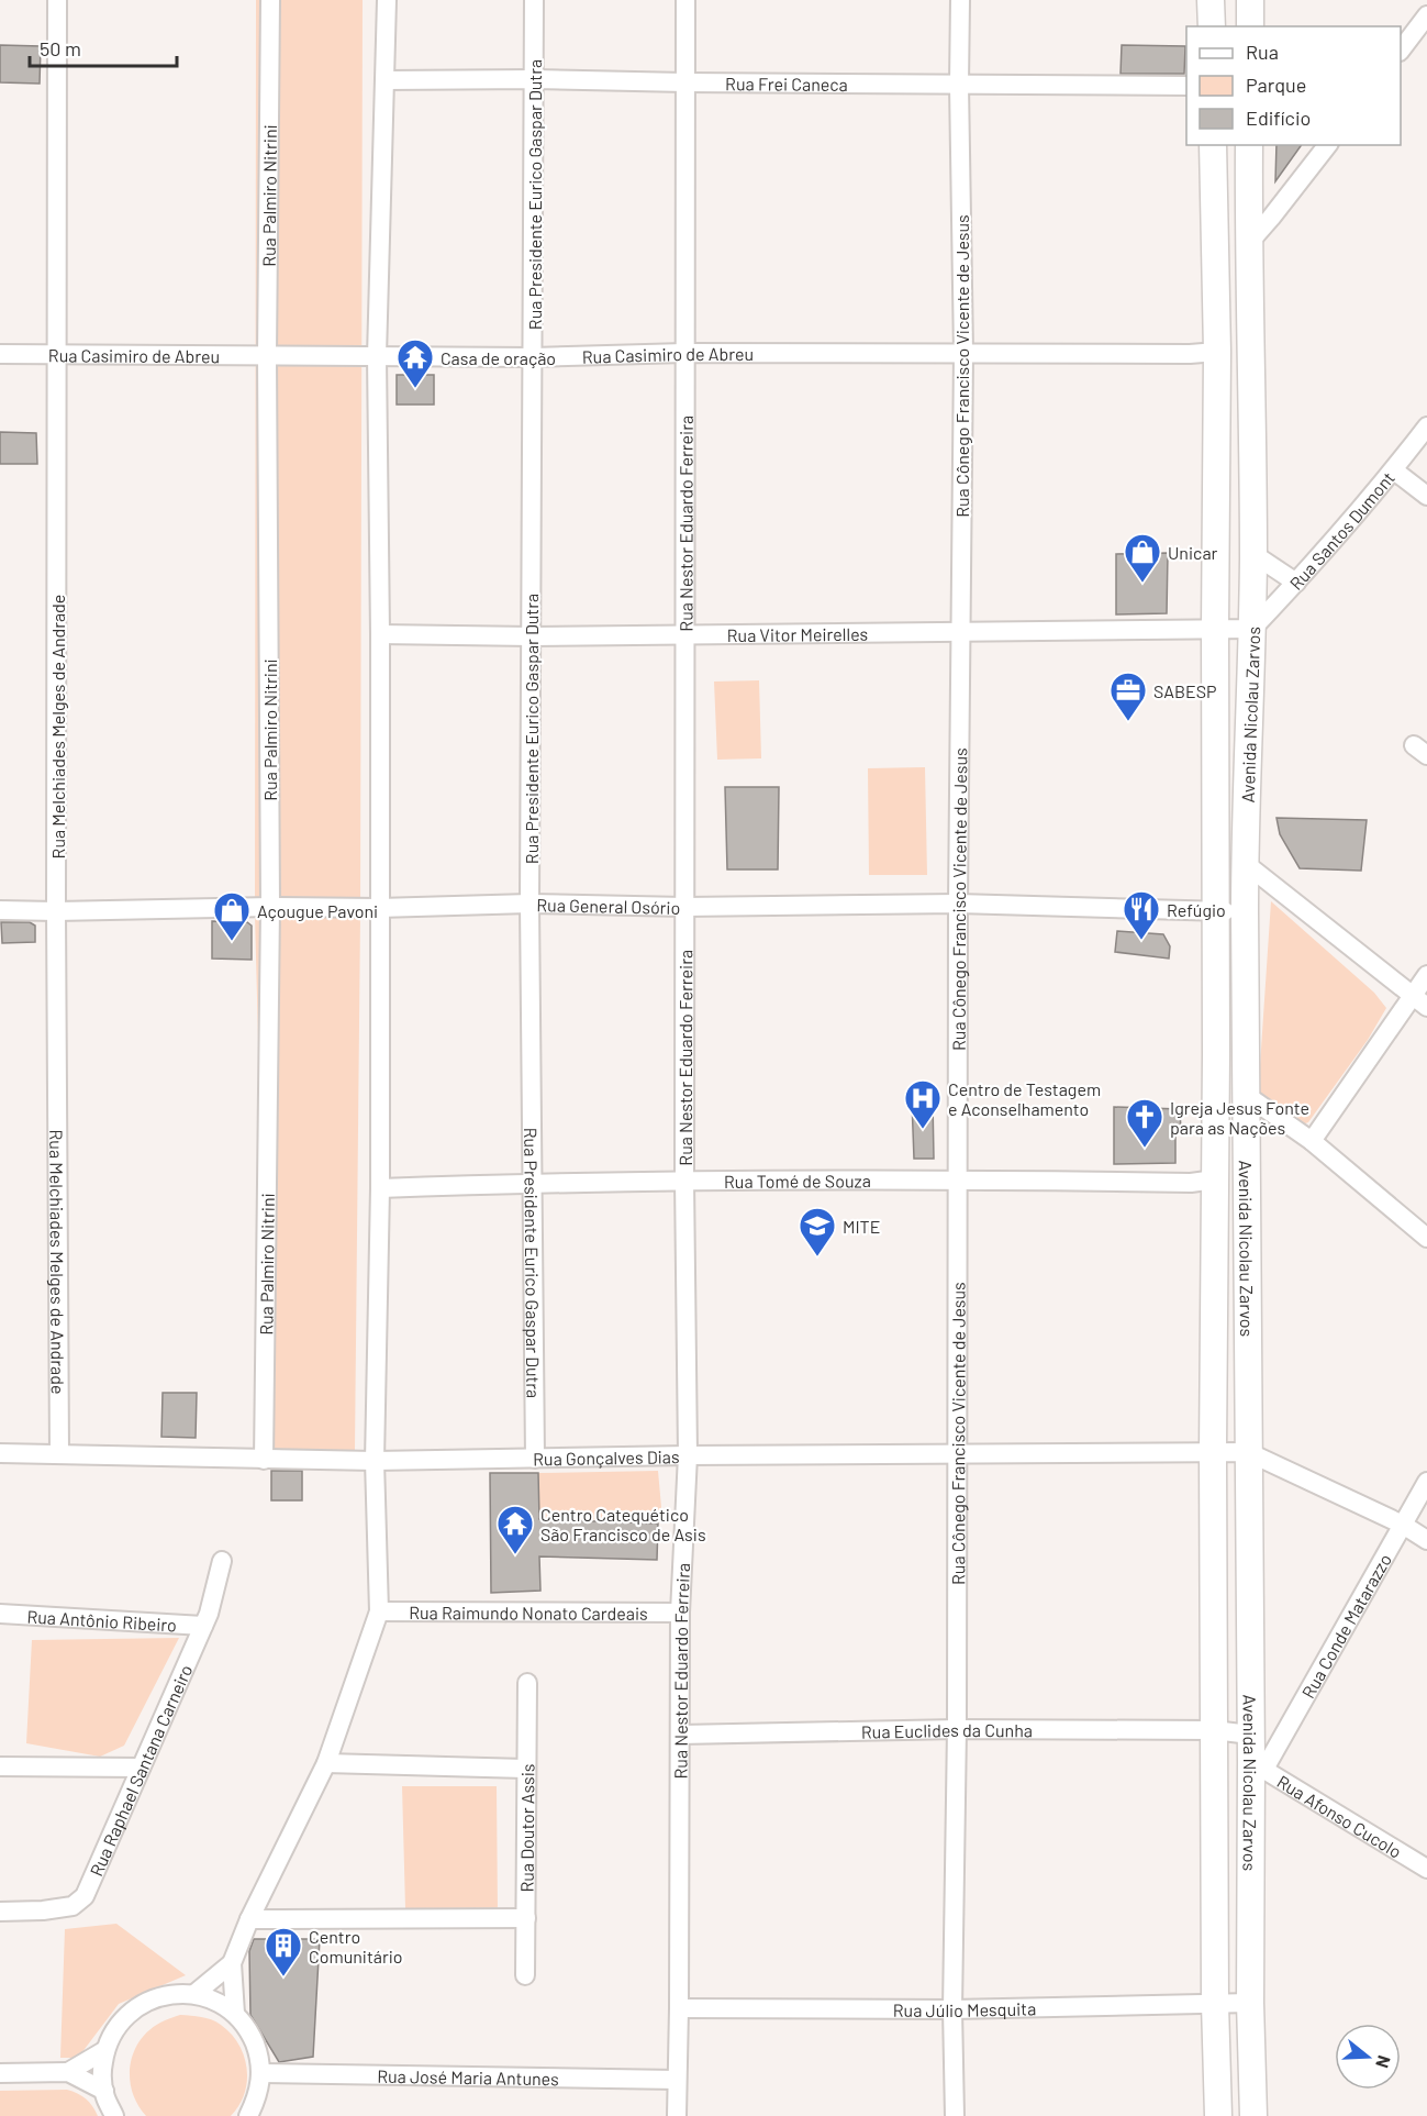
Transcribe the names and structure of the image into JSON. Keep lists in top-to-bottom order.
{
  "streets": {
    "main road": ["Avenida Nicolau Zarvos"],
    "street": [
      "Rua Frei Caneca",
      "Rua Presidente Eurico Gaspar Dutra",
      "Rua Palmiro Nitrini",
      "Rua Casimiro de Abreu",
      "Rua Cônego Francisco Vicente de Jesus",
      "Rua Nestor Eduardo Ferreira",
      "Rua Santos Dumont",
      "Rua Vitor Meirelles",
      "Rua Melchiades Melges de Andrade",
      "Rua General Osório",
      "Rua Tomé de Souza",
      "Rua Gonçalves Dias",
      "Rua Raimundo Nonato Cardeais",
      "Rua Antônio Ribeiro",
      "Rua Conde Matarazzo",
      "Rua Euclides da Cunha",
      "Rua Raphael Santana Carneiro",
      "Rua Afonso Cucolo",
      "Rua Doutor Assis",
      "Rua Júlio Mesquita",
      "Rua José Maria Antunes"
    ]
  },
  "crossings": [
    ["Rua Frei Caneca", "Rua Presidente Eurico Gaspar Dutra"],
    ["Rua Frei Caneca", "Rua Cônego Francisco Vicente de Jesus"],
    ["Rua Frei Caneca", "Rua Nestor Eduardo Ferreira"],
    ["Rua Presidente Eurico Gaspar Dutra", "Rua Casimiro de Abreu"],
    ["Rua Presidente Eurico Gaspar Dutra", "Rua Vitor Meirelles"],
    ["Rua Presidente Eurico Gaspar Dutra", "Rua General Osório"],
    ["Rua Presidente Eurico Gaspar Dutra", "Rua Tomé de Souza"],
    ["Rua Presidente Eurico Gaspar Dutra", "Rua Gonçalves Dias"],
    ["Rua Palmiro Nitrini", "Rua Casimiro de Abreu"],
    ["Rua Palmiro Nitrini", "Rua General Osório"],
    ["Rua Palmiro Nitrini", "Rua Gonçalves Dias"],
    ["Rua Casimiro de Abreu", "Rua Cônego Francisco Vicente de Jesus"],
    ["Rua Casimiro de Abreu", "Rua Nestor Eduardo Ferreira"],
    ["Rua Casimiro de Abreu", "Avenida Nicolau Zarvos"],
    ["Rua Casimiro de Abreu", "Rua Melchiades Melges de Andrade"],
    ["Rua Cônego Francisco Vicente de Jesus", "Rua Vitor Meirelles"],
    ["Rua Cônego Francisco Vicente de Jesus", "Rua General Osório"],
    ["Rua Cônego Francisco Vicente de Jesus", "Rua Tomé de Souza"],
    ["Rua Cônego Francisco Vicente de Jesus", "Rua Gonçalves Dias"],
    ["Rua Cônego Francisco Vicente de Jesus", "Rua Euclides da Cunha"],
    ["Rua Cônego Francisco Vicente de Jesus", "Rua Júlio Mesquita"],
    ["Rua Nestor Eduardo Ferreira", "Rua Vitor Meirelles"],
    ["Rua Nestor Eduardo Ferreira", "Rua General Osório"],
    ["Rua Nestor Eduardo Ferreira", "Rua Tomé de Souza"],
    ["Rua Nestor Eduardo Ferreira", "Rua Gonçalves Dias"],
    ["Rua Nestor Eduardo Ferreira", "Rua Raimundo Nonato Cardeais"],
    ["Rua Nestor Eduardo Ferreira", "Rua Euclides da Cunha"],
    ["Rua Nestor Eduardo Ferreira", "Rua Júlio Mesquita"],
    ["Rua Nestor Eduardo Ferreira", "Rua José Maria Antunes"],
    ["Rua Santos Dumont", "Rua Vitor Meirelles"],
    ["Rua Santos Dumont", "Avenida Nicolau Zarvos"],
    ["Rua Vitor Meirelles", "Avenida Nicolau Zarvos"],
    ["Avenida Nicolau Zarvos", "Rua General Osório"],
    ["Avenida Nicolau Zarvos", "Rua Tomé de Souza"],
    ["Avenida Nicolau Zarvos", "Rua Gonçalves Dias"],
    ["Avenida Nicolau Zarvos", "Rua Conde Matarazzo"],
    ["Avenida Nicolau Zarvos", "Rua Euclides da Cunha"],
    ["Avenida Nicolau Zarvos", "Rua Afonso Cucolo"],
    ["Avenida Nicolau Zarvos", "Rua Júlio Mesquita"],
    ["Rua Melchiades Melges de Andrade", "Rua General Osório"],
    ["Rua Melchiades Melges de Andrade", "Rua Gonçalves Dias"],
    ["Rua Antônio Ribeiro", "Rua Raphael Santana Carneiro"],
    ["Rua Conde Matarazzo", "Rua Afonso Cucolo"]
  ],
  "places": {
    "temple": ["Casa de oração", "Centro Catequético São Francisco de Asis"],
    "shop": ["Unicar", "Açougue Pavoni"],
    "office": ["SABESP"],
    "restaurant": ["Refúgio"],
    "hospital": ["Centro de Testagem e Aconselhamento"],
    "church": ["Igreja Jesus Fonte para as Nações"],
    "school or university": ["MITE"],
    "building": ["Centro Comunitário"]
  },
  "legend": ["Rua", "Parque", "Edifício"],
  "scale_bar": "50 m",
  "north": "right"
}
